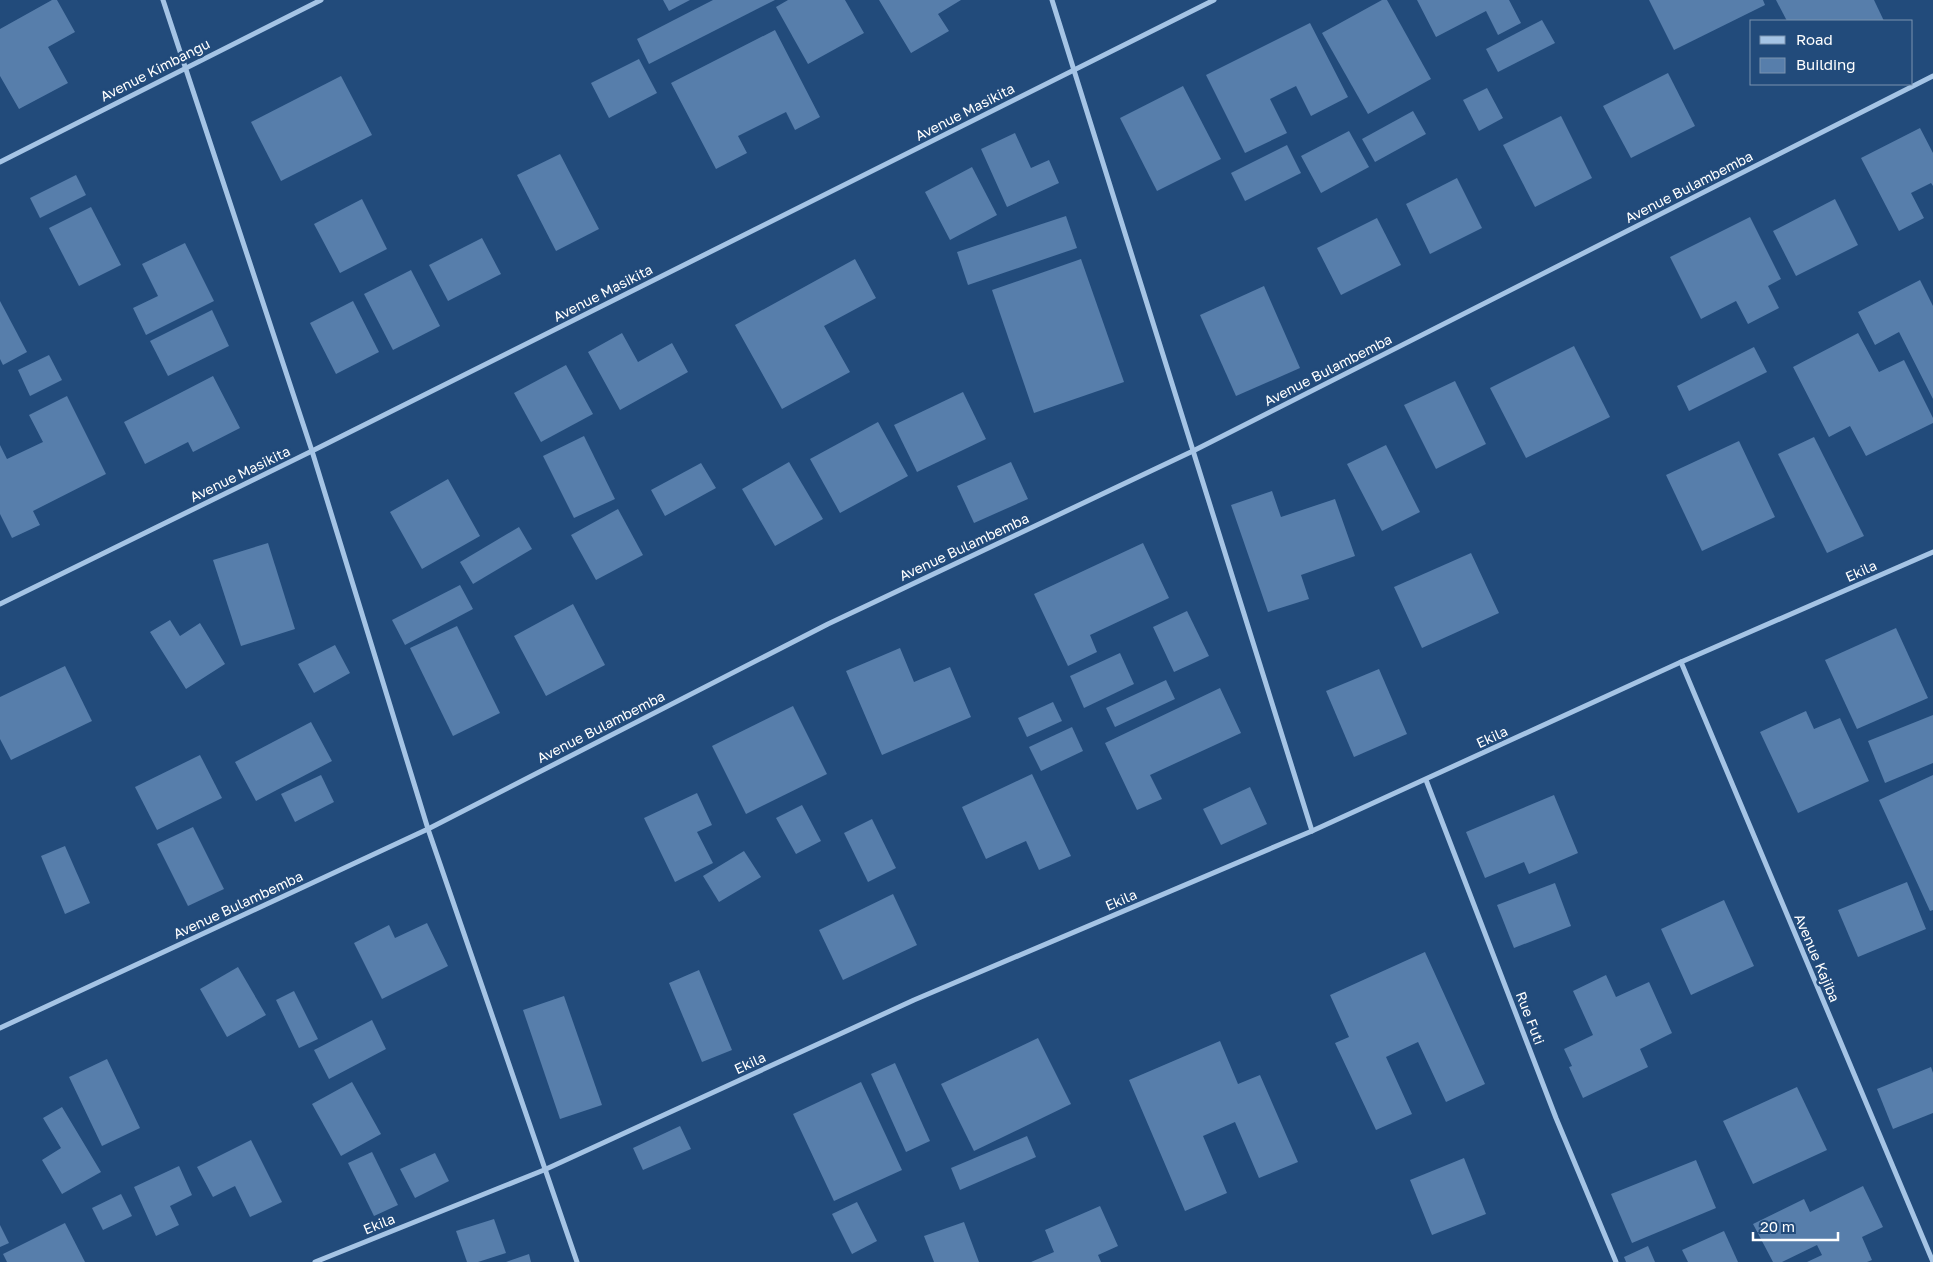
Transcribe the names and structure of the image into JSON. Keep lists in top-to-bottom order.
{
  "streets": {
    "street": [
      "Avenue Kimbangu",
      "Avenue Masikita",
      "Avenue Bulambemba",
      "Ekila",
      "Avenue Kajiba",
      "Rue Futi"
    ]
  },
  "crossings": [
    ["Ekila", "Avenue Kajiba"],
    ["Ekila", "Rue Futi"]
  ],
  "legend": ["Road", "Building"],
  "scale_bar": "20 m"
}
